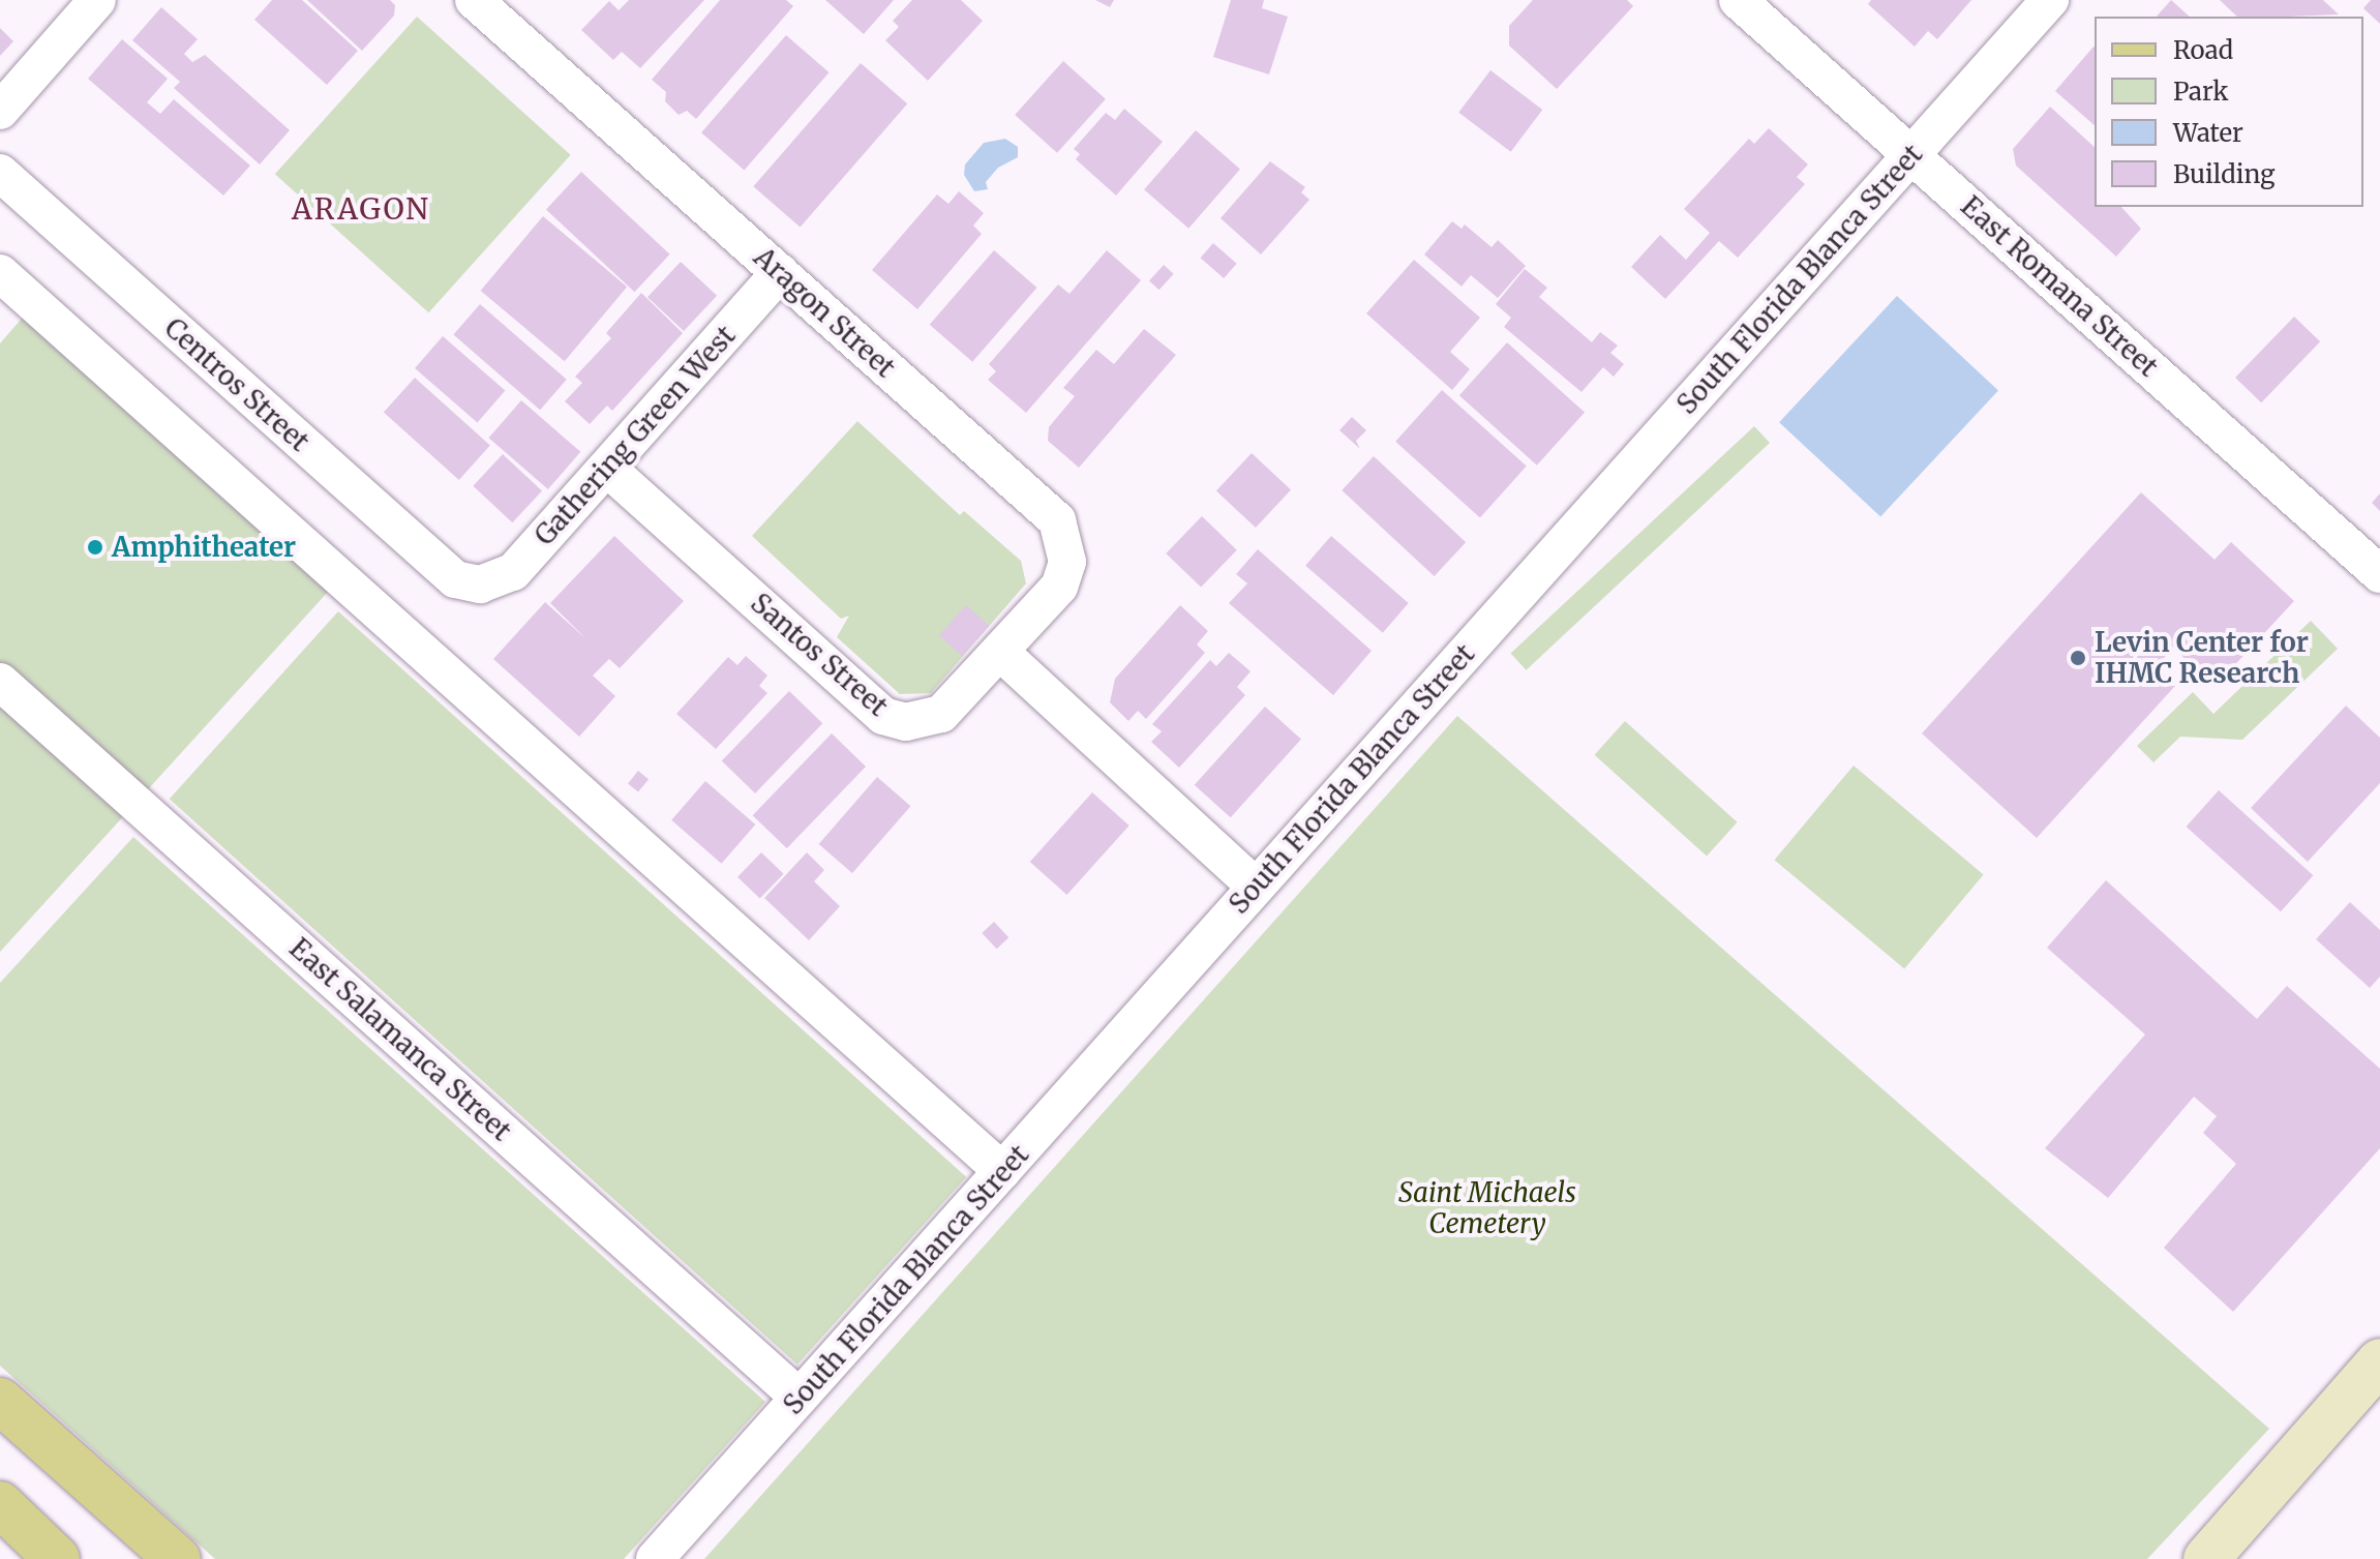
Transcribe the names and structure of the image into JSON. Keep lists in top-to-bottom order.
{
  "streets": {
    "street": [
      "South Florida Blanca Street",
      "East Romana Street",
      "Aragon Street",
      "Centros Street",
      "Gathering Green West",
      "Santos Street",
      "East Salamanca Street"
    ]
  },
  "crossings": [
    ["South Florida Blanca Street", "East Romana Street"],
    ["South Florida Blanca Street", "East Salamanca Street"],
    ["Aragon Street", "Gathering Green West"],
    ["Aragon Street", "Santos Street"],
    ["Centros Street", "Gathering Green West"],
    ["Gathering Green West", "Santos Street"]
  ],
  "districts": ["ARAGON"],
  "parks": ["Saint Michaels Cemetery"],
  "places": ["Amphitheater", "Levin Center for IHMC Research"],
  "legend": [
    "Road",
    "Park",
    "Water",
    "Building"
  ]
}
